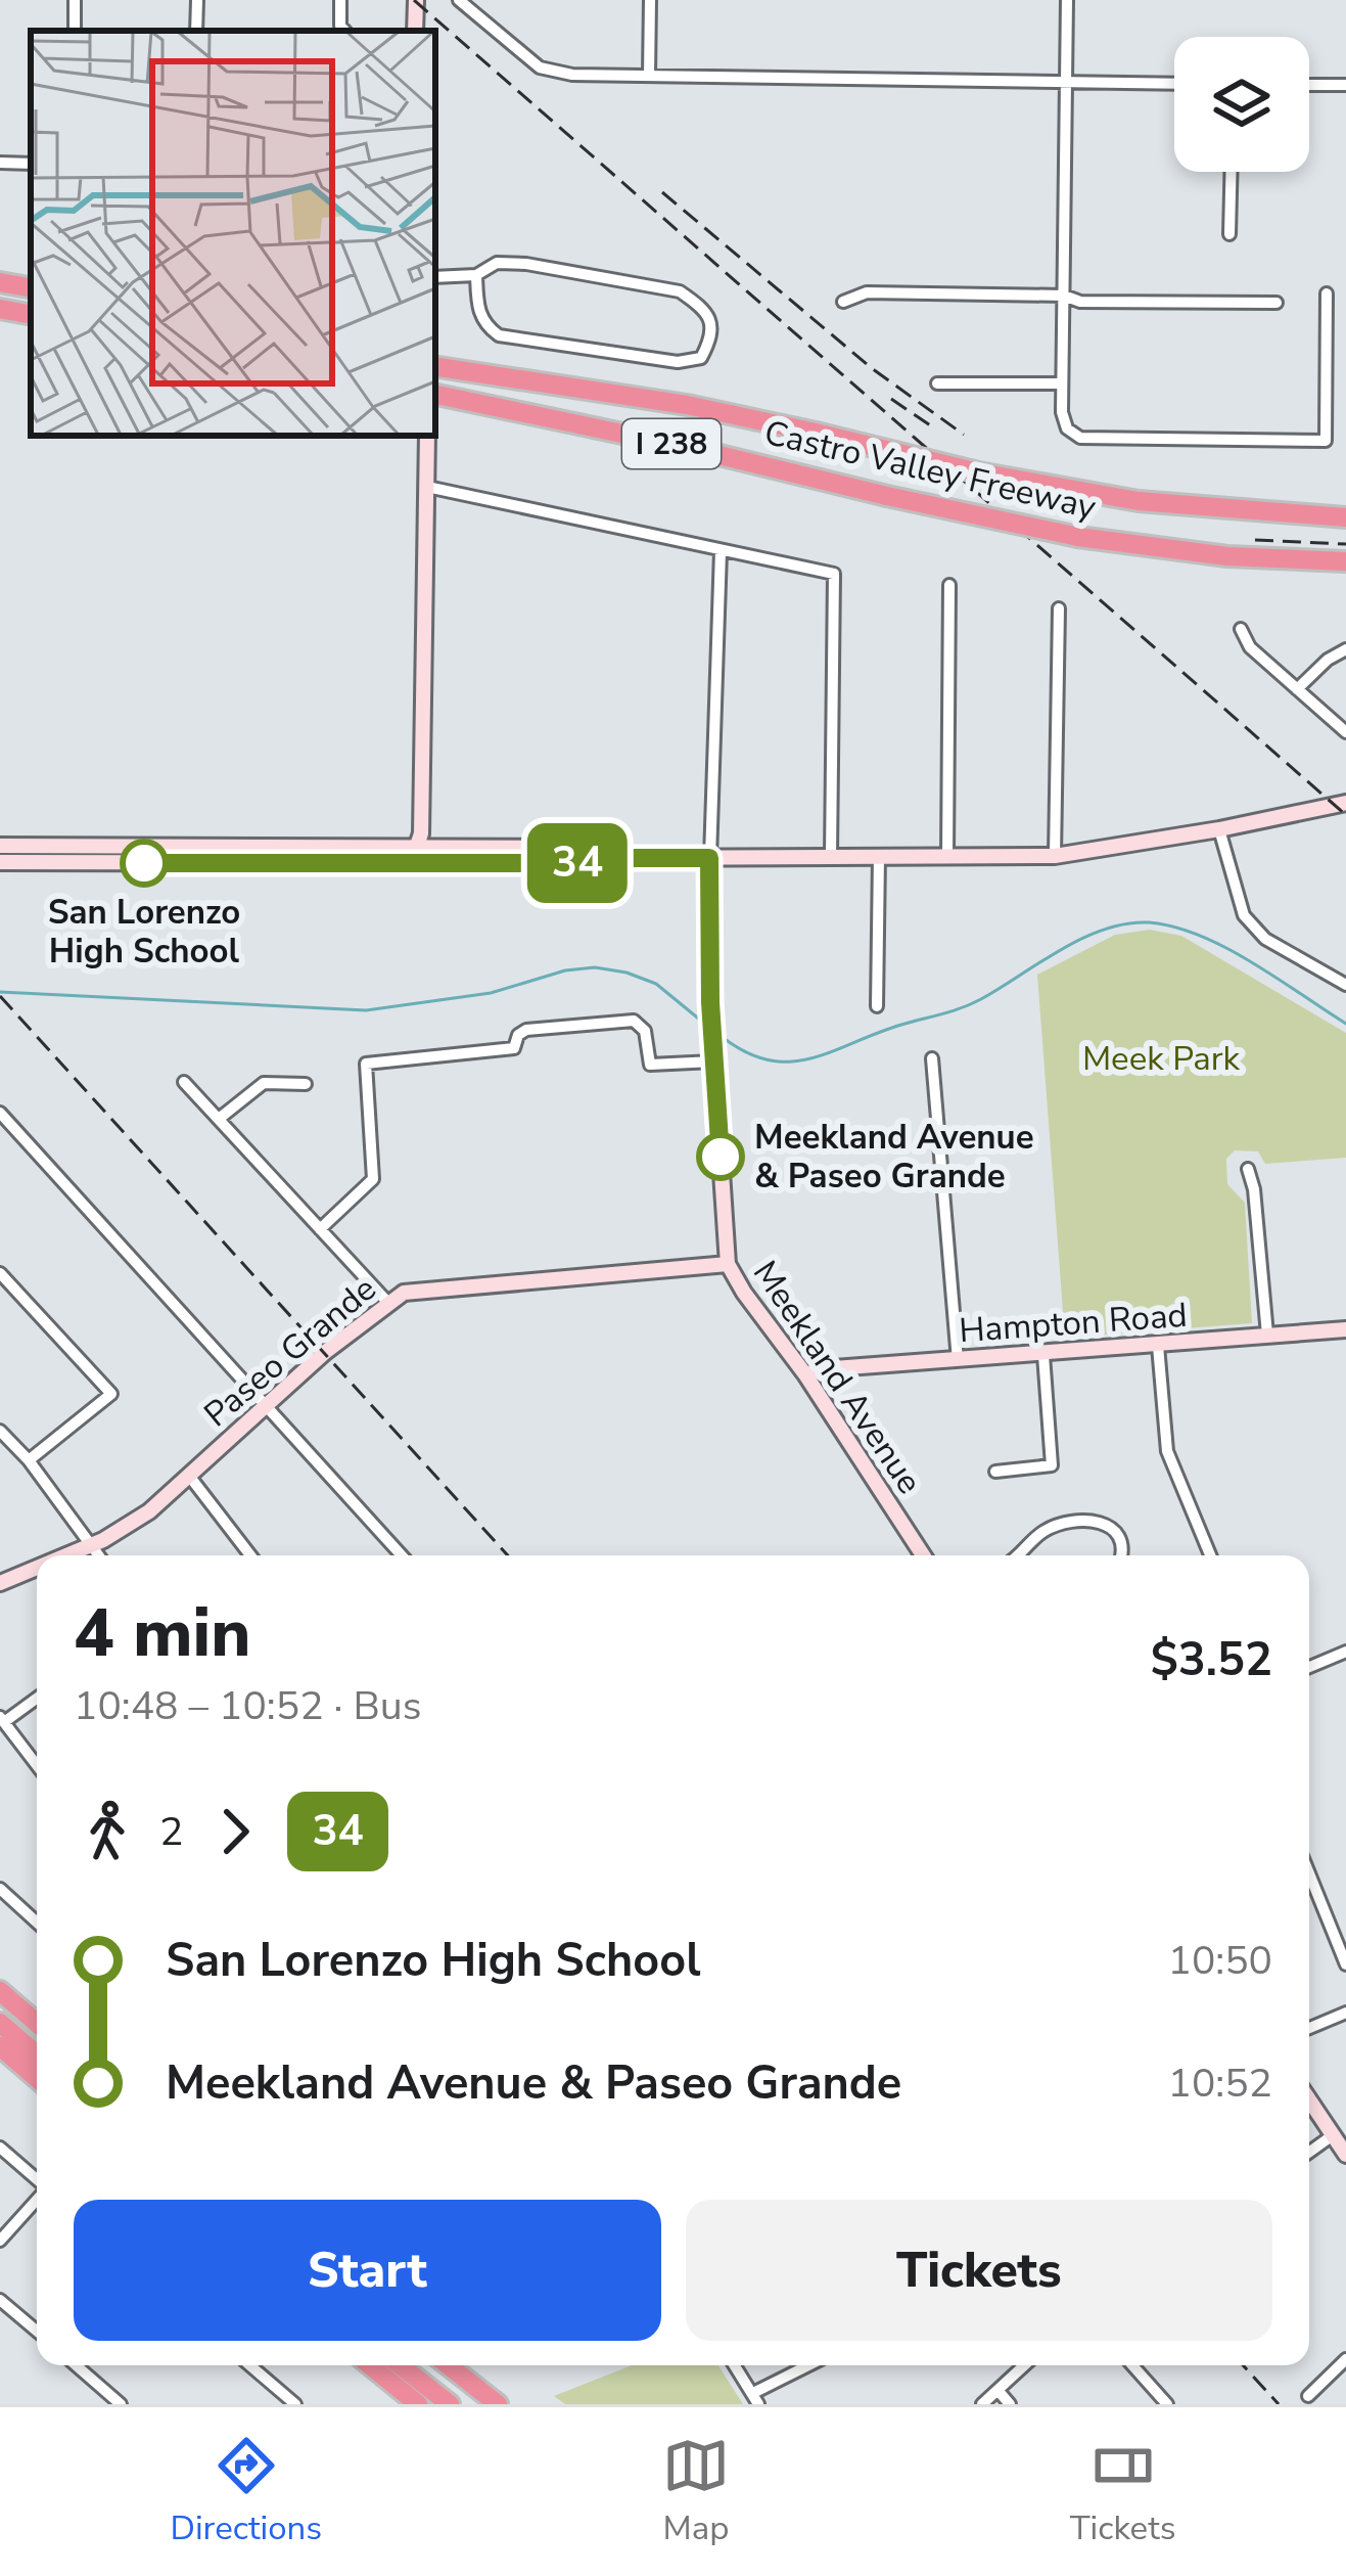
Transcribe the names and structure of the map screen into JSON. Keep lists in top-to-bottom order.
{
  "streets": {
    "highway": ["I 238", "Castro Valley Freeway"],
    "main road": ["Hampton Road", "Paseo Grande", "Meekland Avenue"]
  },
  "crossings": [
    ["Hampton Road", "Meekland Avenue"],
    ["Paseo Grande", "Meekland Avenue"]
  ],
  "parks": ["Meek Park"],
  "places": ["San Lorenzo High School", "Meekland Avenue & Paseo Grande"],
  "lines": ["bus line 34"],
  "page": {
    "on_map": "34",
    "heading": ["4 min", "10:48 – 10:52 · Bus", "$3.52"],
    "legs": ["2", "34"],
    "list": [
      {
        "name": "San Lorenzo High School",
        "value": "10:50"
      },
      {
        "name": "Meekland Avenue & Paseo Grande",
        "value": "10:52"
      }
    ],
    "buttons": ["Start", "Tickets"],
    "tabs": ["Directions", "Map", "Tickets"]
  }
}
